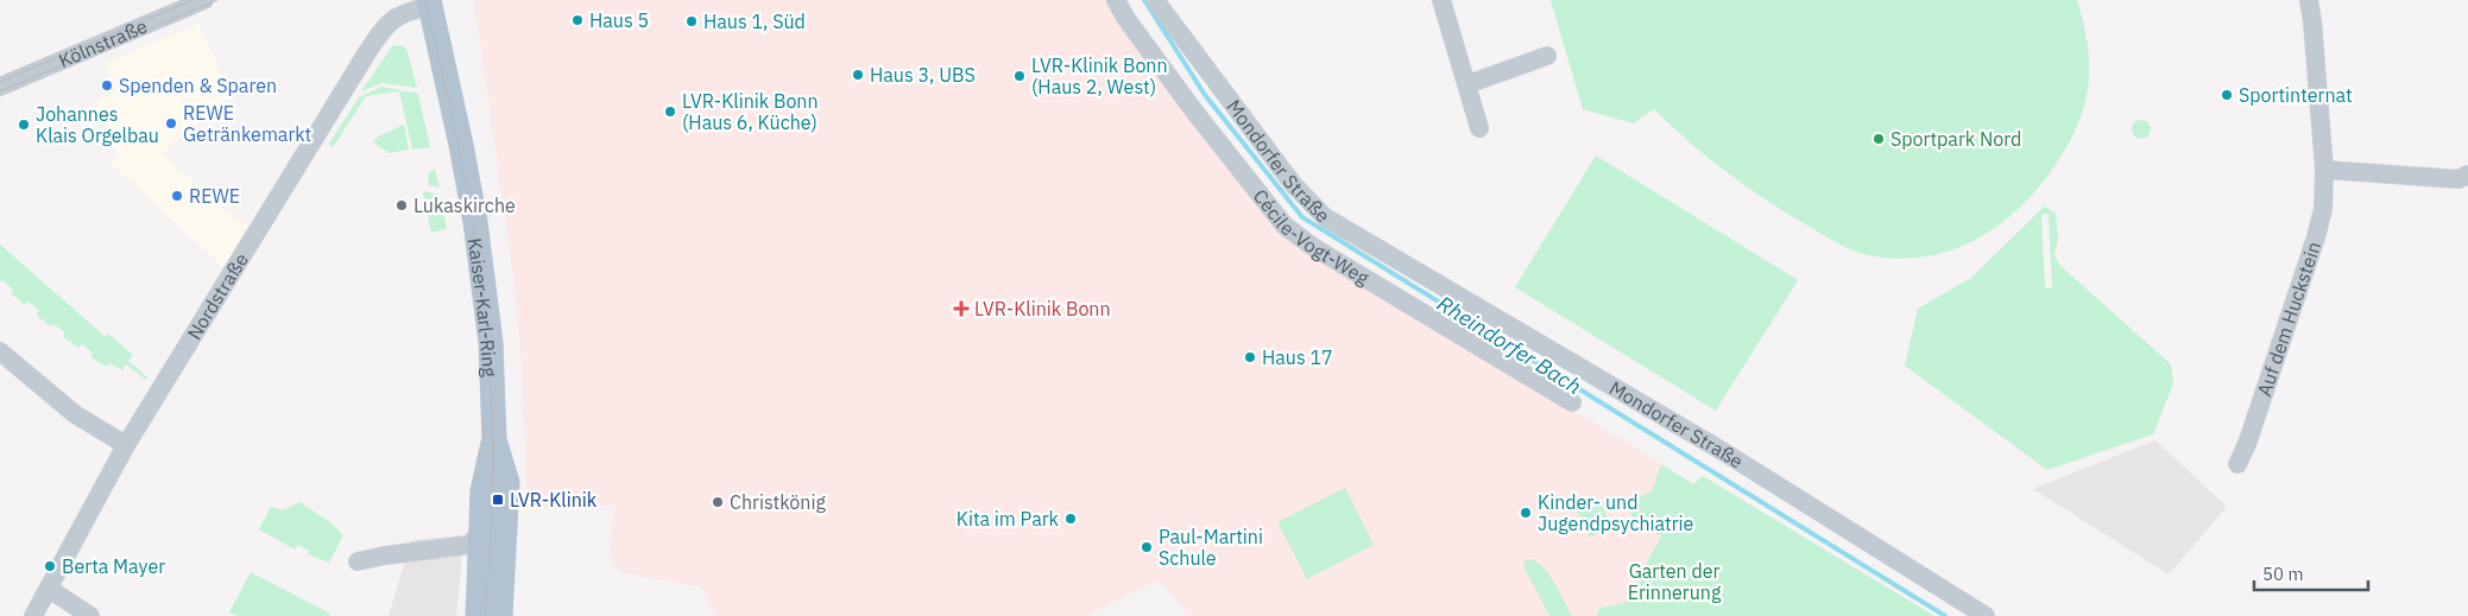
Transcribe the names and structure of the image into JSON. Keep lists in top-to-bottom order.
{
  "streets": {
    "main road": ["Kaiser-Karl-Ring"],
    "street": [
      "Kölnstraße",
      "Mondorfer Straße",
      "Cécile-Vogt-Weg",
      "Nordstraße",
      "Auf dem Huckstein"
    ]
  },
  "crossings": [
    ["Nordstraße", "Kaiser-Karl-Ring"]
  ],
  "water": ["Rheindorfer Bach"],
  "parks": ["Garten der Erinnerung"],
  "places": {
    "other": [
      "Haus 5",
      "Haus 1, Süd",
      "Haus 3, UBS",
      "LVR-Klinik Bonn (Haus 2, West)",
      "Spenden & Sparen",
      "Sportinternat",
      "LVR-Klinik Bonn (Haus 6, Küche)",
      "REWE Getränkemarkt",
      "Johannes Klais Orgelbau",
      "Sportpark Nord",
      "REWE",
      "Lukaskirche",
      "Haus 17",
      "Christkönig",
      "Kinder- und Jugendpsychiatrie",
      "Kita im Park",
      "Paul-Martini Schule",
      "Berta Mayer"
    ],
    "health": ["LVR-Klinik Bonn"],
    "transit": ["LVR-Klinik"]
  },
  "scale_bar": "50 m"
}
